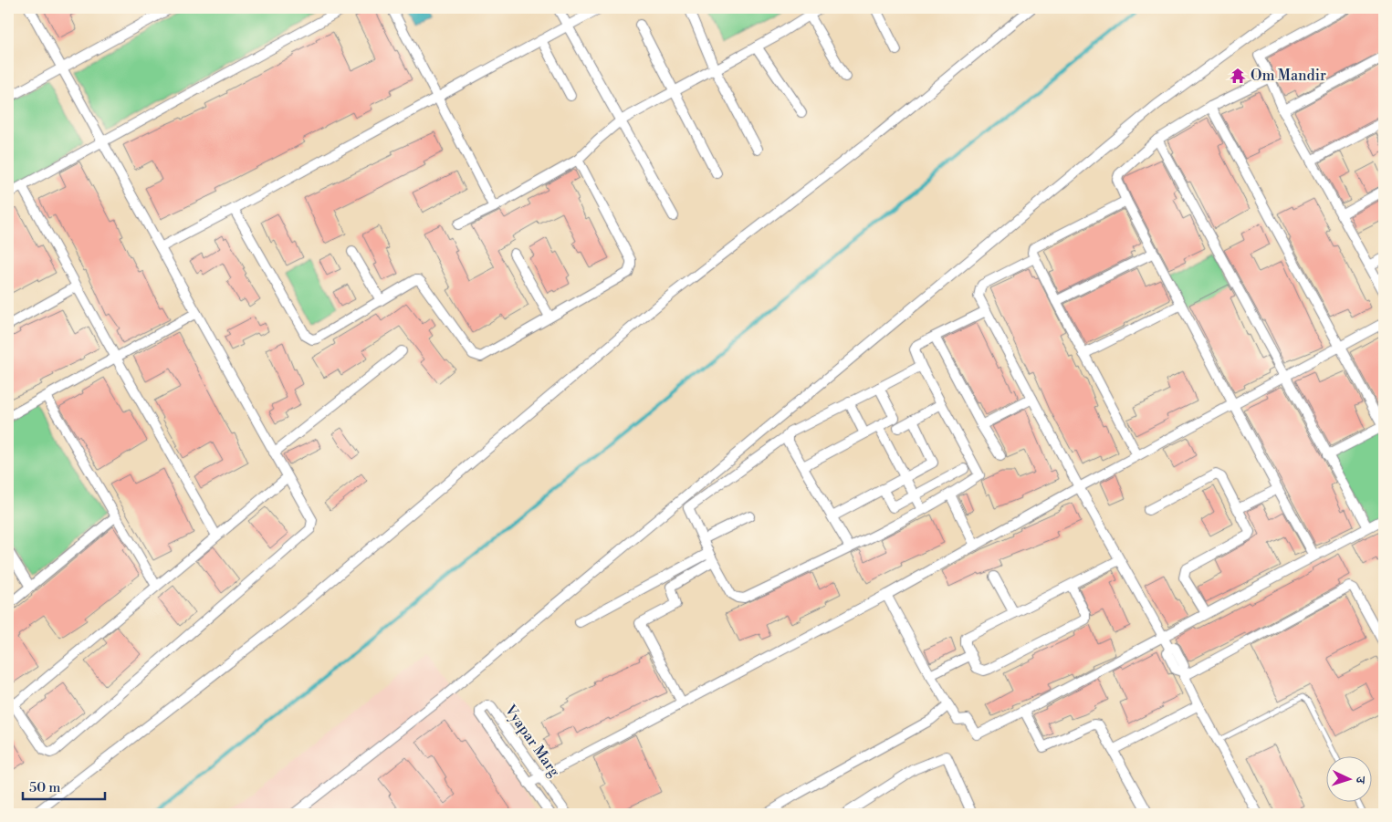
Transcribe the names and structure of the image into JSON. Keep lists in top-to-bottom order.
{
  "streets": {
    "street": ["Vyapar Marg"]
  },
  "places": {
    "temple": ["Om Mandir"]
  },
  "scale_bar": "50 m",
  "north": "right"
}
